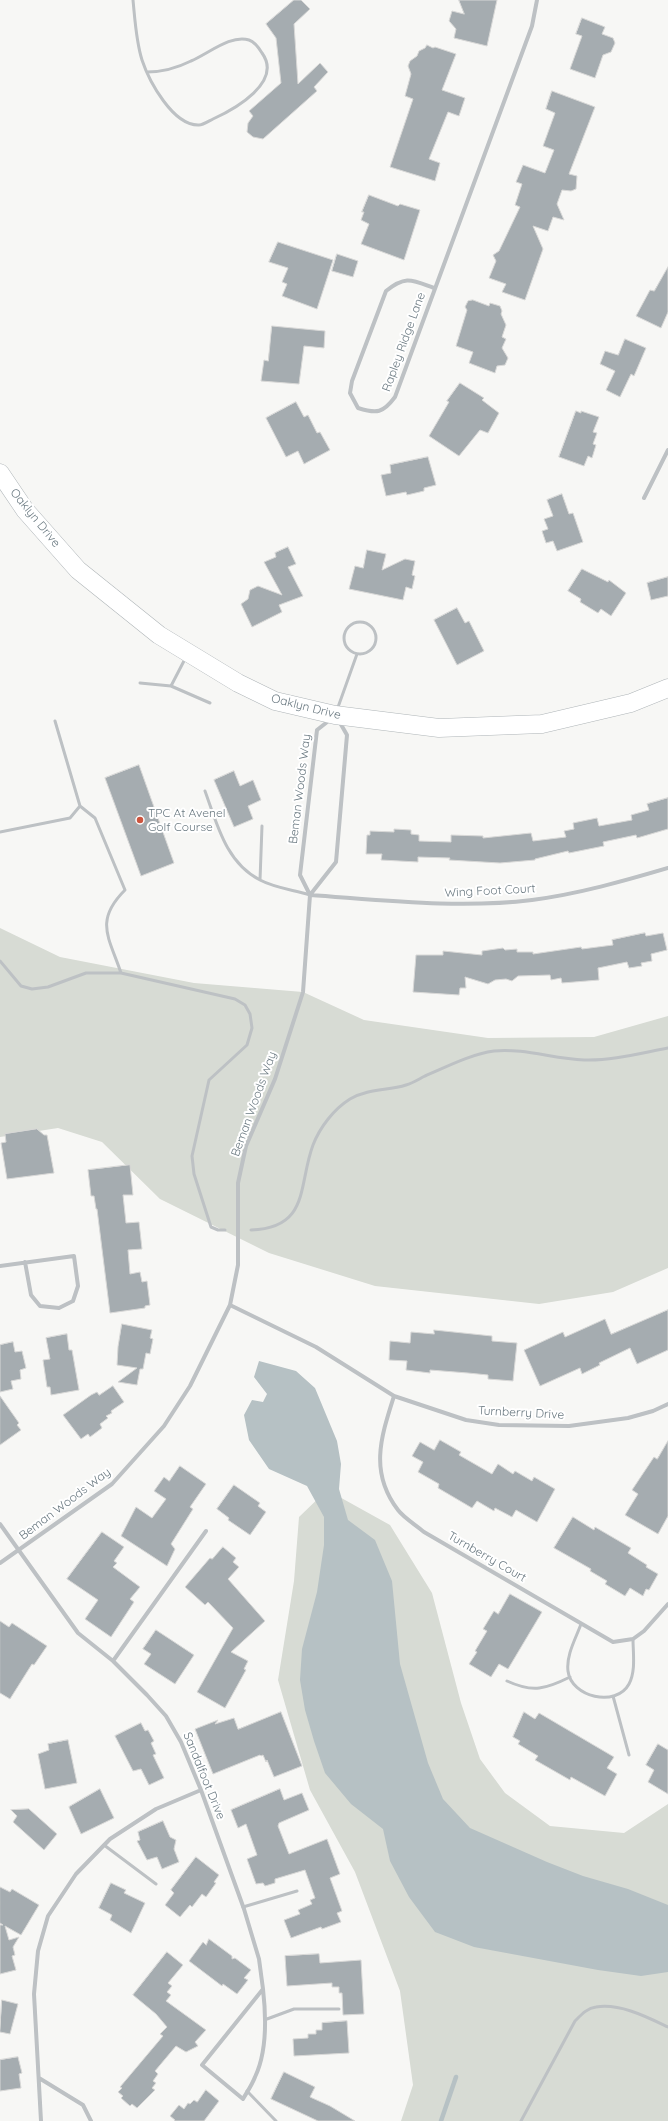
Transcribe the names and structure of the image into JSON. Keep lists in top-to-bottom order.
{
  "streets": {
    "street": [
      "Rapley Ridge Lane",
      "Oaklyn Drive",
      "Beman Woods Way",
      "Wing Foot Court",
      "Turnberry Drive",
      "Turnberry Court",
      "Sandalfoot Drive"
    ]
  },
  "crossings": [
    ["Oaklyn Drive", "Beman Woods Way"],
    ["Beman Woods Way", "Wing Foot Court"],
    ["Beman Woods Way", "Turnberry Drive"],
    ["Beman Woods Way", "Sandalfoot Drive"],
    ["Turnberry Drive", "Turnberry Court"]
  ],
  "places": ["TPC At Avenel Golf Course"]
}
